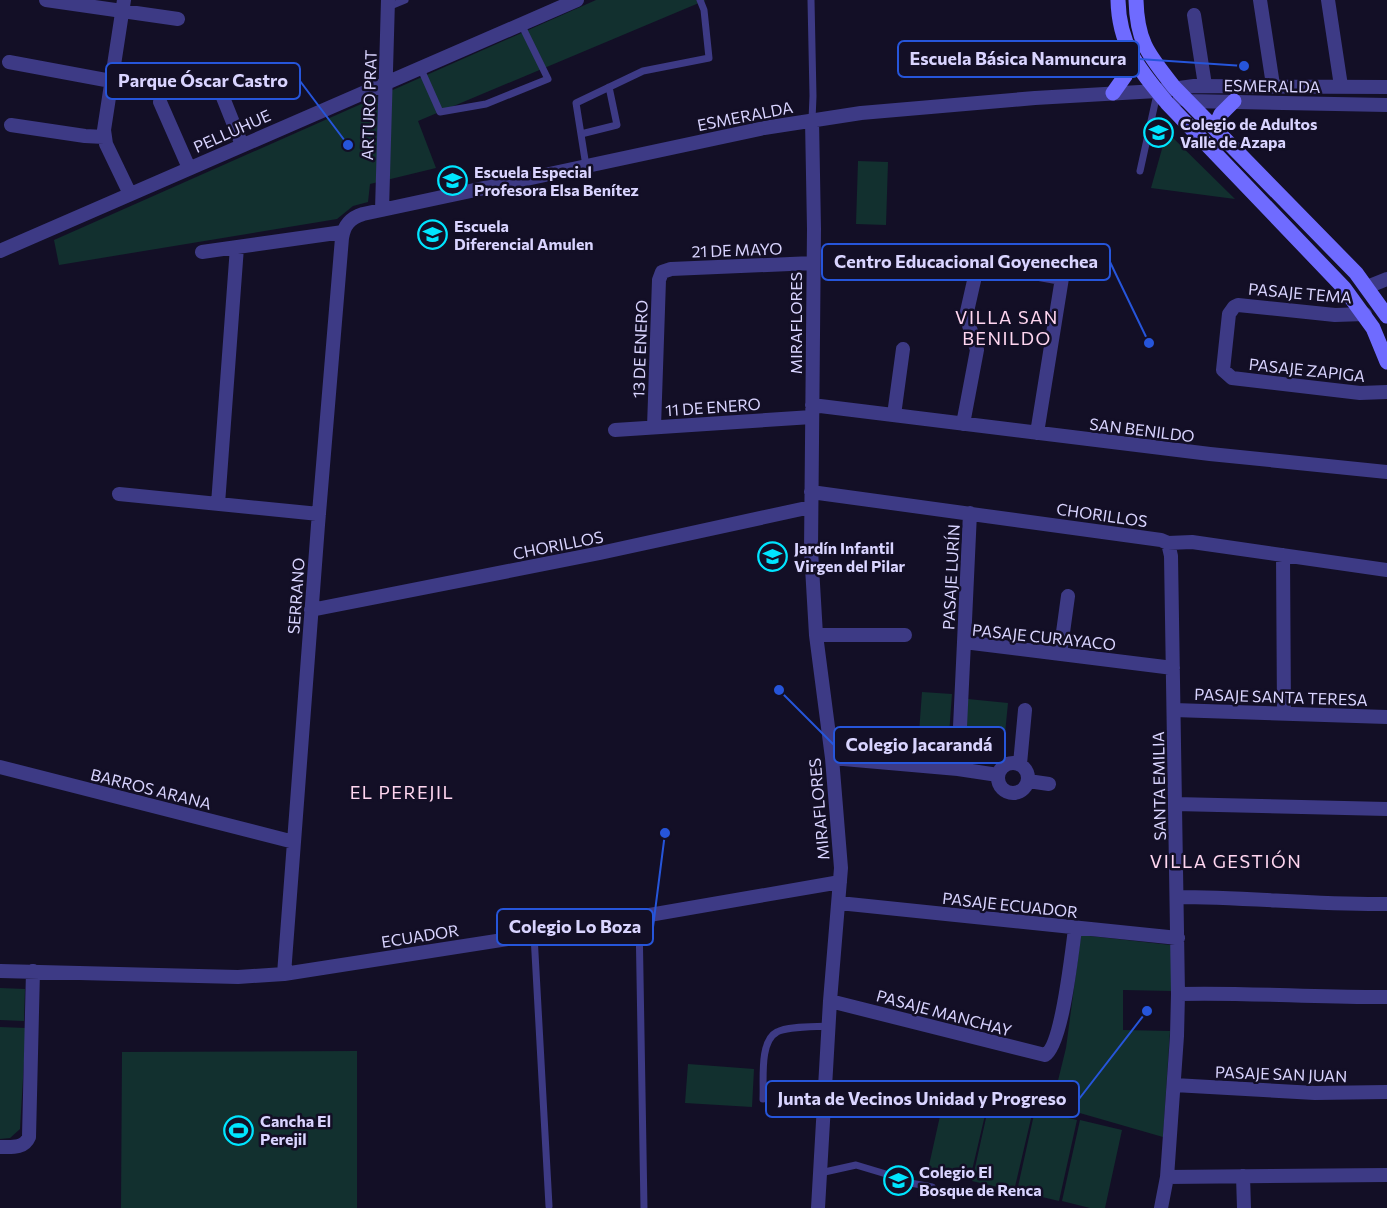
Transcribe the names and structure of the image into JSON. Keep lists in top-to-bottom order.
{
  "streets": {
    "street": [
      "ESMERALDA",
      "ARTURO PRAT",
      "PELLUHUE",
      "21 DE MAYO",
      "PASAJE TEMA",
      "MIRAFLORES",
      "13 DE ENERO",
      "PASAJE ZAPIGA",
      "11 DE ENERO",
      "SAN BENILDO",
      "CHORILLOS",
      "PASAJE LURÍN",
      "SERRANO",
      "PASAJE CURAYACO",
      "PASAJE SANTA TERESA",
      "SANTA EMILIA",
      "BARROS ARANA",
      "PASAJE ECUADOR",
      "ECUADOR",
      "PASAJE MANCHAY",
      "PASAJE SAN JUAN"
    ]
  },
  "crossings": [
    ["ESMERALDA", "ARTURO PRAT"],
    ["ESMERALDA", "MIRAFLORES"],
    ["ESMERALDA", "SERRANO"],
    ["ARTURO PRAT", "PELLUHUE"],
    ["21 DE MAYO", "MIRAFLORES"],
    ["21 DE MAYO", "13 DE ENERO"],
    ["PASAJE TEMA", "PASAJE ZAPIGA"],
    ["MIRAFLORES", "11 DE ENERO"],
    ["MIRAFLORES", "SAN BENILDO"],
    ["MIRAFLORES", "CHORILLOS"],
    ["MIRAFLORES", "PASAJE ECUADOR"],
    ["MIRAFLORES", "ECUADOR"],
    ["MIRAFLORES", "PASAJE MANCHAY"],
    ["13 DE ENERO", "11 DE ENERO"],
    ["11 DE ENERO", "SAN BENILDO"],
    ["CHORILLOS", "PASAJE LURÍN"],
    ["CHORILLOS", "SERRANO"],
    ["CHORILLOS", "SANTA EMILIA"],
    ["PASAJE LURÍN", "PASAJE CURAYACO"],
    ["SERRANO", "BARROS ARANA"],
    ["SERRANO", "ECUADOR"],
    ["PASAJE CURAYACO", "SANTA EMILIA"],
    ["PASAJE SANTA TERESA", "SANTA EMILIA"],
    ["SANTA EMILIA", "PASAJE ECUADOR"],
    ["SANTA EMILIA", "PASAJE SAN JUAN"],
    ["PASAJE ECUADOR", "PASAJE MANCHAY"]
  ],
  "districts": ["VILLA SAN BENILDO", "EL PEREJIL", "VILLA GESTIÓN"],
  "places": {
    "other": [
      "Escuela Básica Namuncura",
      "Parque Óscar Castro",
      "Centro Educacional Goyenechea",
      "Colegio Jacarandá",
      "Colegio Lo Boza",
      "Junta de Vecinos Unidad y Progreso"
    ],
    "school or university": [
      "Colegio de Adultos Valle de Azapa",
      "Escuela Especial Profesora Elsa Benítez",
      "Escuela Diferencial Amulen",
      "Jardín Infantil Virgen del Pilar",
      "Colegio El Bosque de Renca"
    ],
    "sports": ["Cancha El Perejil"]
  }
}
